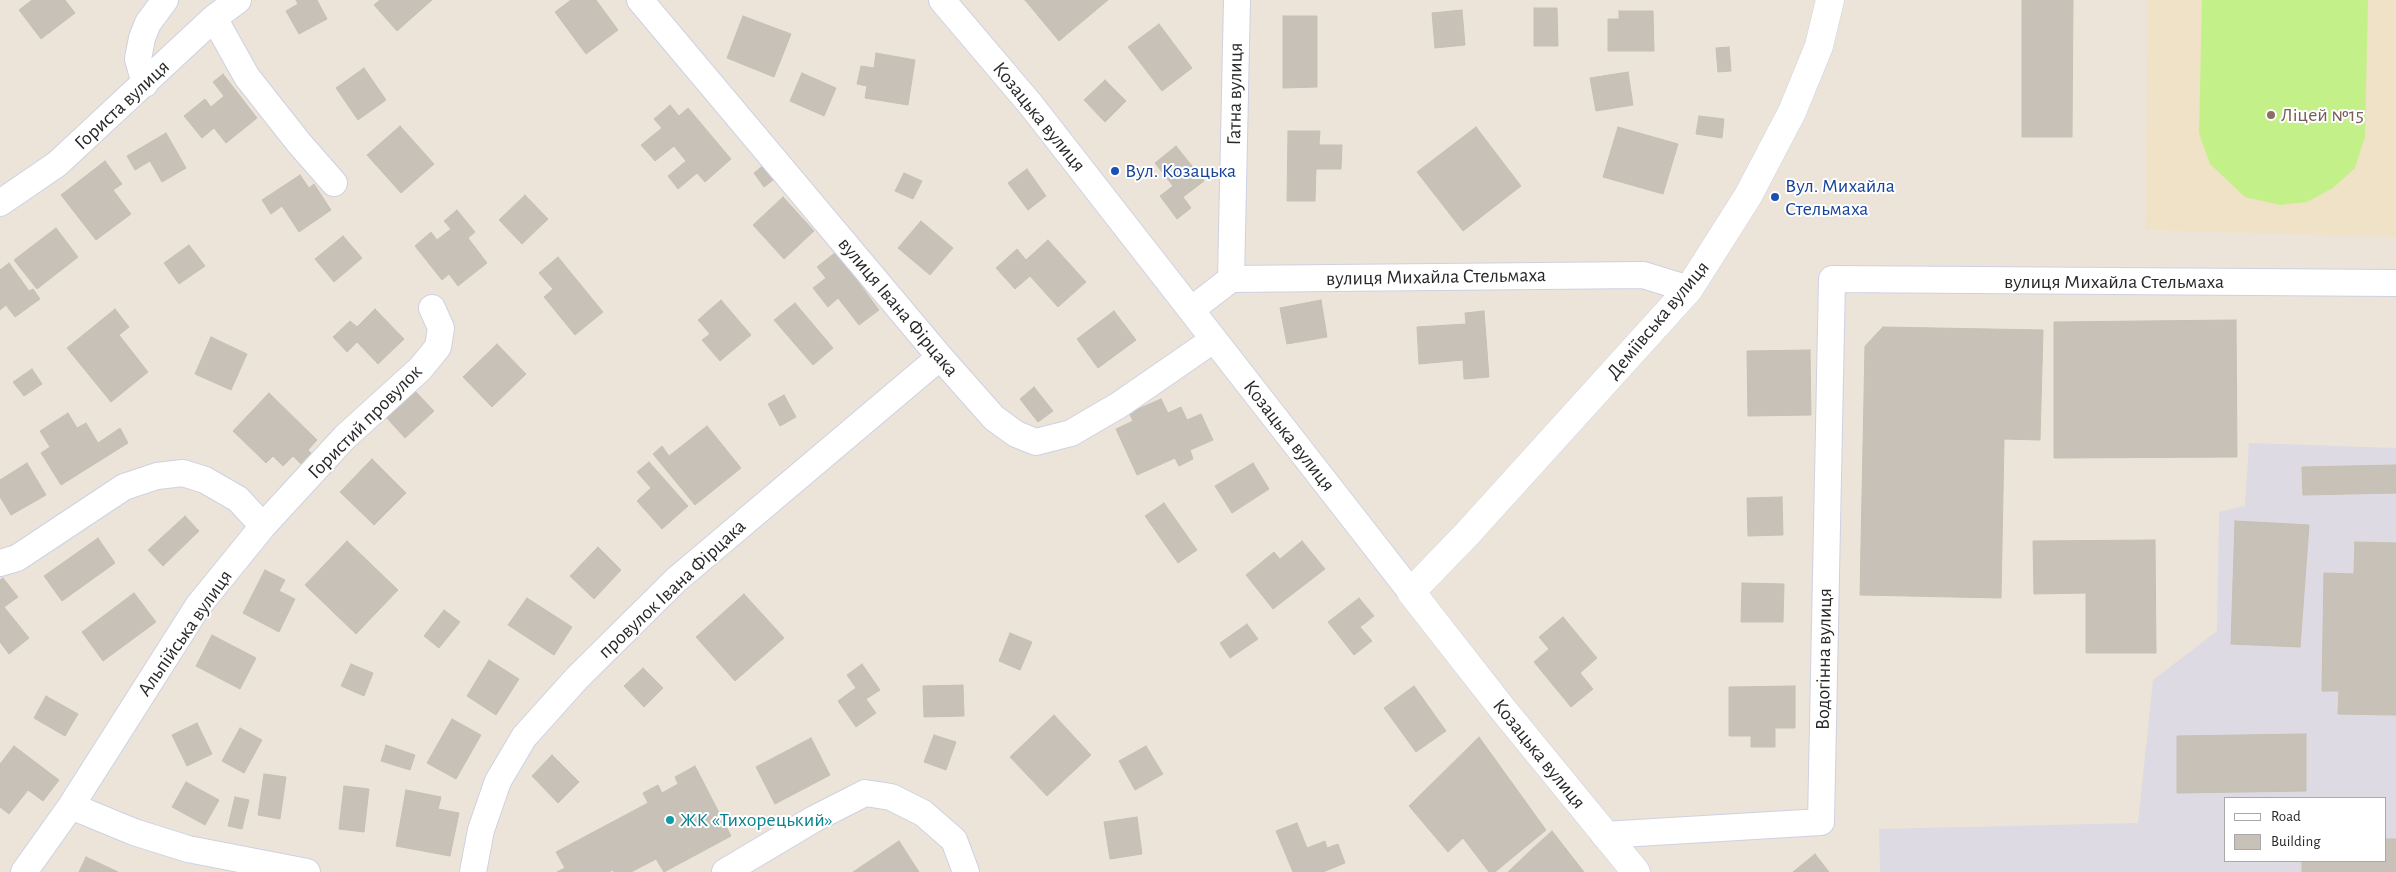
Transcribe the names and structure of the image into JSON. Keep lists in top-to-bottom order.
{
  "streets": {
    "street": [
      "Гатна вулиця",
      "Гориста вулиця",
      "Козацька вулиця",
      "вулиця Михайла Стельмаха",
      "вулиця Івана Фірцака",
      "Деміївська вулиця",
      "Гористий провулок",
      "провулок Івана Фірцака",
      "Альпійська вулиця",
      "Водогінна вулиця"
    ]
  },
  "crossings": [
    ["Гатна вулиця", "вулиця Михайла Стельмаха"],
    ["Козацька вулиця", "вулиця Івана Фірцака"],
    ["Козацька вулиця", "Деміївська вулиця"],
    ["Козацька вулиця", "Водогінна вулиця"],
    ["вулиця Михайла Стельмаха", "Деміївська вулиця"],
    ["вулиця Михайла Стельмаха", "Водогінна вулиця"],
    ["вулиця Івана Фірцака", "провулок Івана Фірцака"],
    ["Гористий провулок", "Альпійська вулиця"]
  ],
  "places": [
    "Ліцей №15",
    "Вул. Козацька",
    "Вул. Михайла Стельмаха",
    "ЖК «Тихорецький»"
  ],
  "legend": ["Road", "Building"]
}
